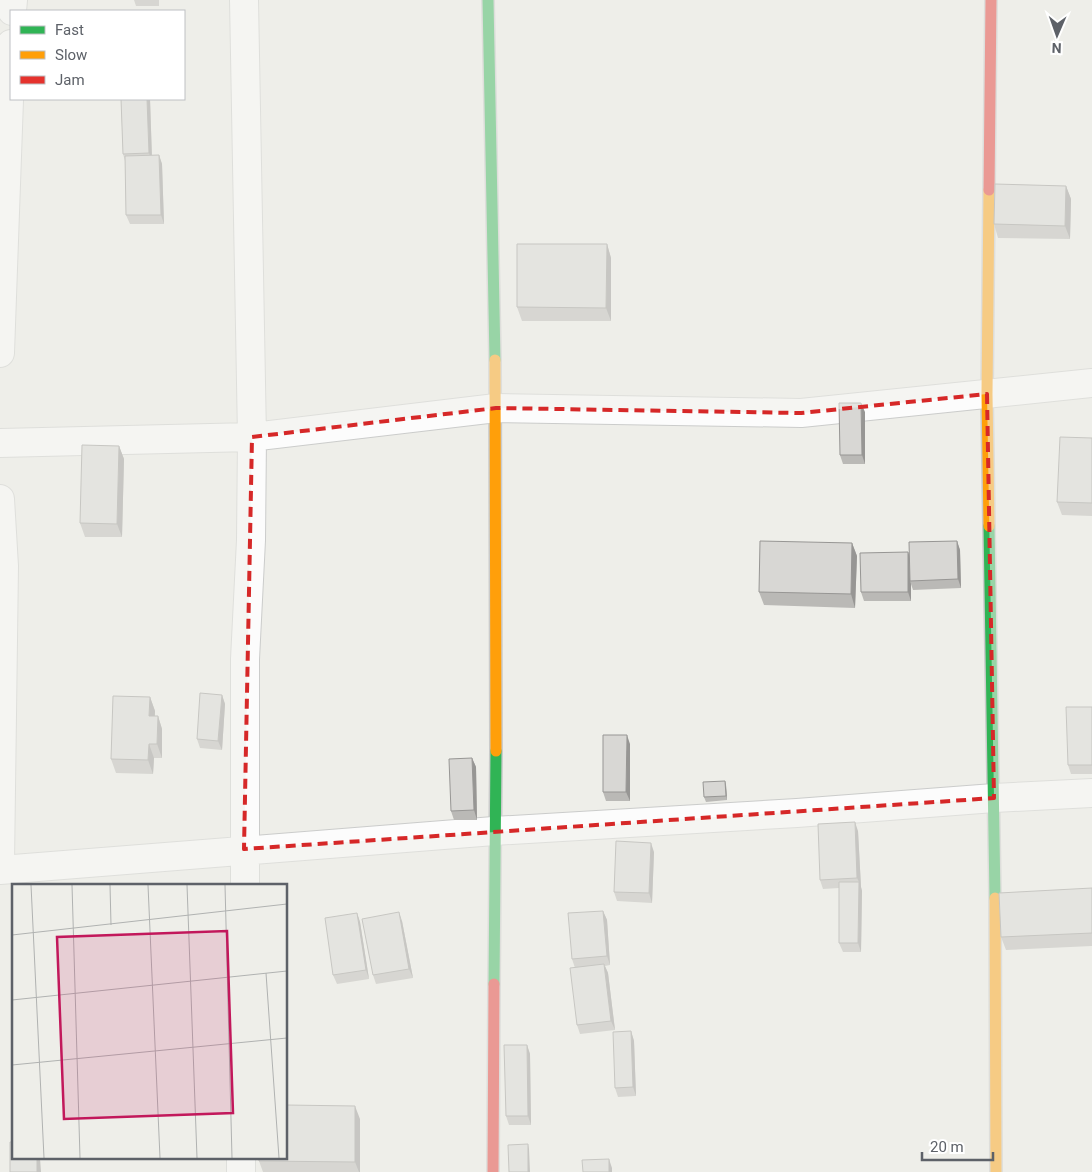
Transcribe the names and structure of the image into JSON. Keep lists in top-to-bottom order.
{
  "legend": ["Fast", "Slow", "Jam"],
  "scale_bar": "20 m",
  "north": "bottom"
}
